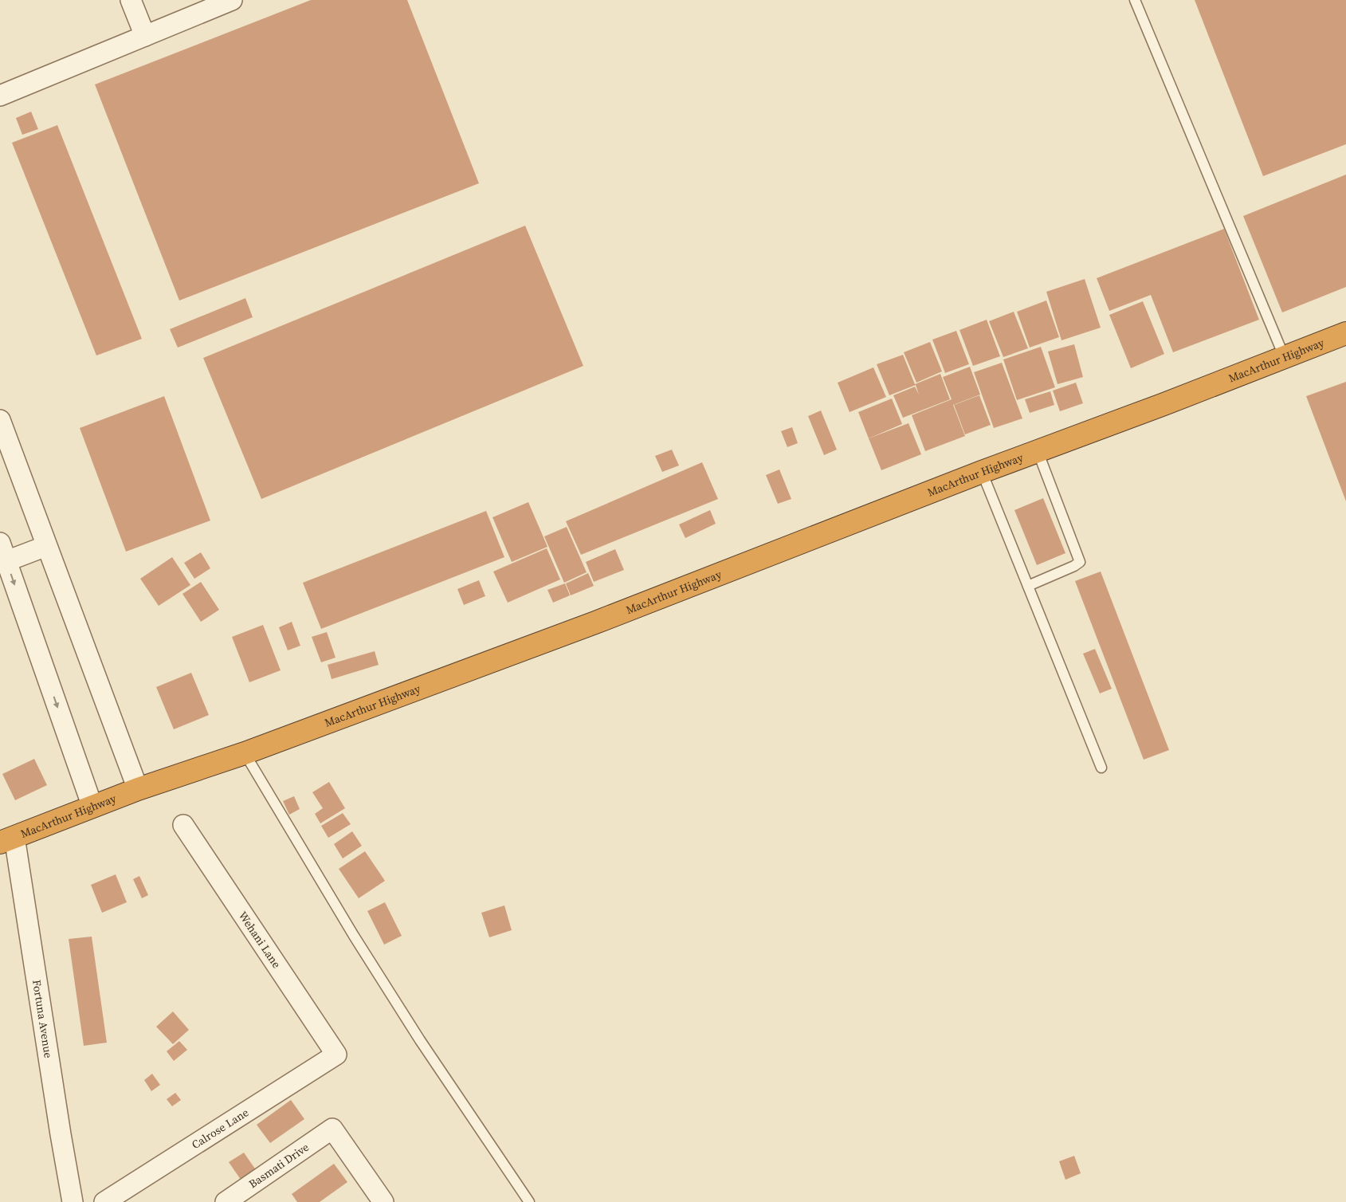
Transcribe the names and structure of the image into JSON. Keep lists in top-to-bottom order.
{
  "streets": {
    "highway": ["MacArthur Highway"],
    "street": [
      "Wehani Lane",
      "Fortuna Avenue",
      "Calrose Lane",
      "Basmati Drive"
    ]
  },
  "crossings": [
    ["MacArthur Highway", "Fortuna Avenue"],
    ["Wehani Lane", "Calrose Lane"]
  ]
}
